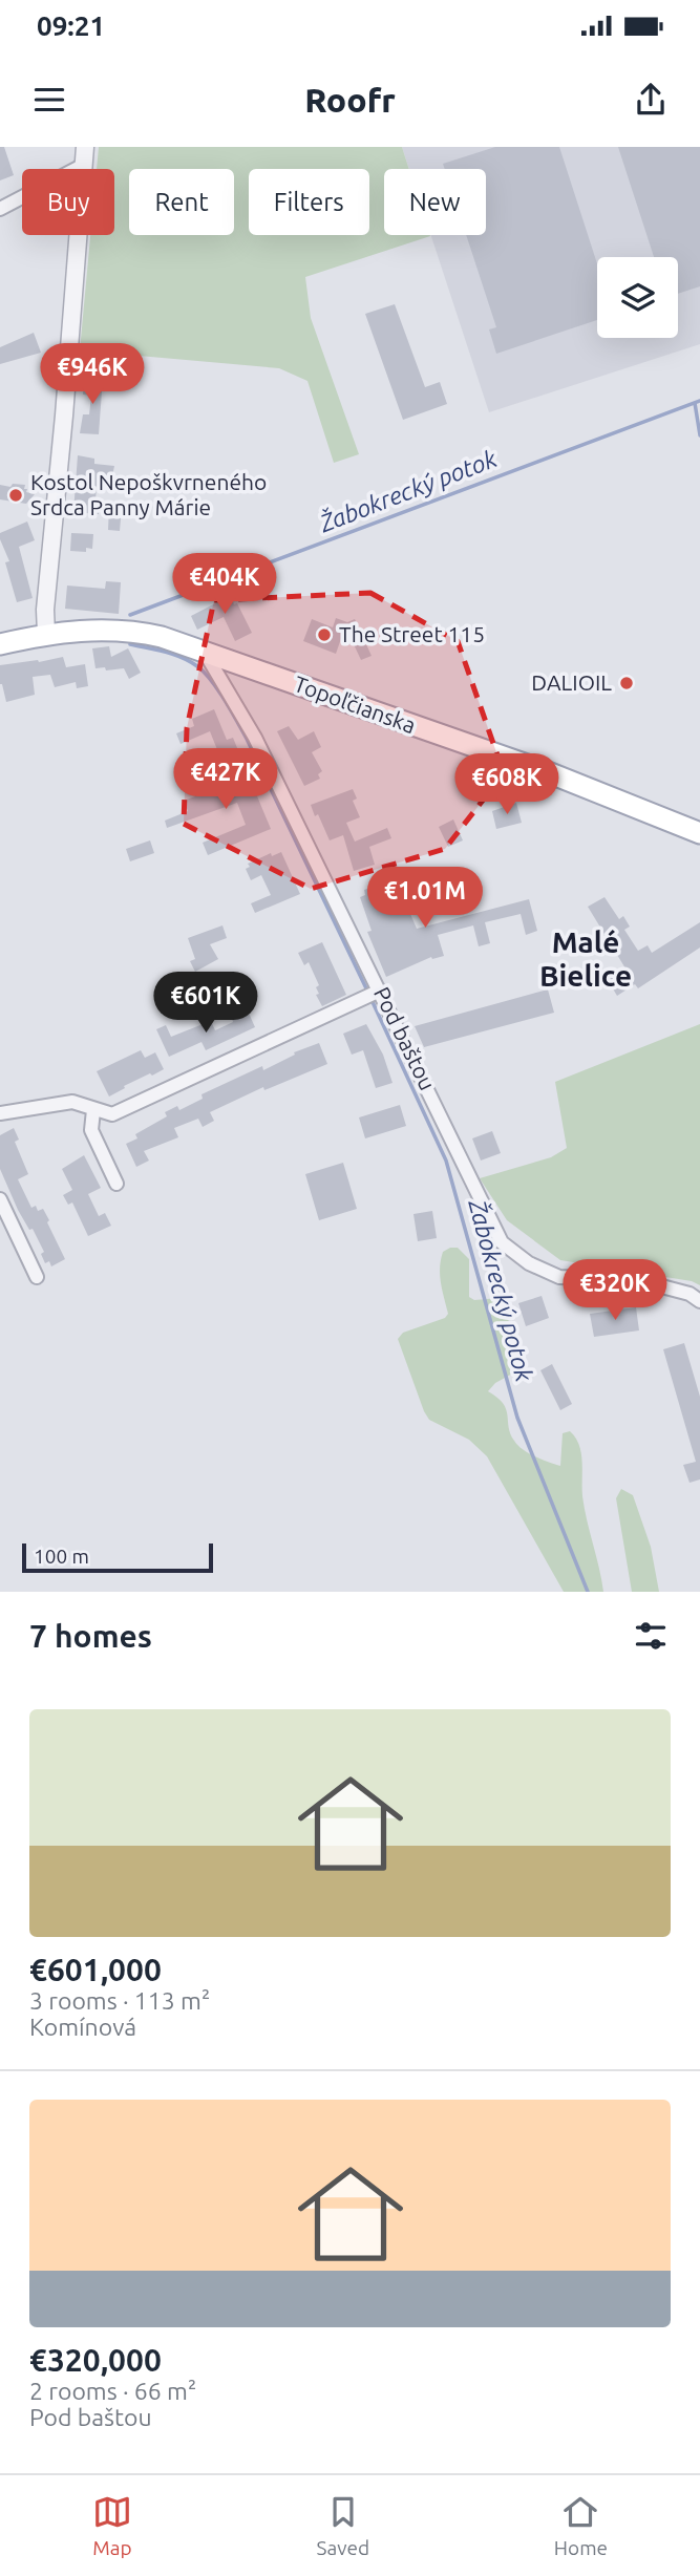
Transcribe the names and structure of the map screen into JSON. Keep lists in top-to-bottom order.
{
  "streets": {
    "main road": ["Topoľčianska"],
    "street": ["Pod baštou"]
  },
  "crossings": [
    ["Topoľčianska", "Pod baštou"]
  ],
  "districts": ["Malé Bielice"],
  "water": ["Žabokrecký potok"],
  "places": ["Kostol Nepoškvrneného Srdca Panny Márie", "The Street 115", "DALIOIL"],
  "scale_bar": "100 m",
  "page": {
    "status": "09:21",
    "header": "Roofr",
    "chip": [
      "Buy",
      "Rent",
      "Filters",
      "New"
    ],
    "price": [
      "€946K",
      "€404K",
      "€427K",
      "€608K",
      "€1.01M",
      "€601K",
      "€320K"
    ],
    "scale": "100 m",
    "heading": "7 homes",
    "list": [
      {
        "name": "€601,000",
        "note": "3 rooms · 113 m² · Komínová"
      },
      {
        "name": "€320,000",
        "note": "2 rooms · 66 m² · Pod baštou"
      }
    ],
    "tabs": ["Map", "Saved", "Home"]
  }
}
